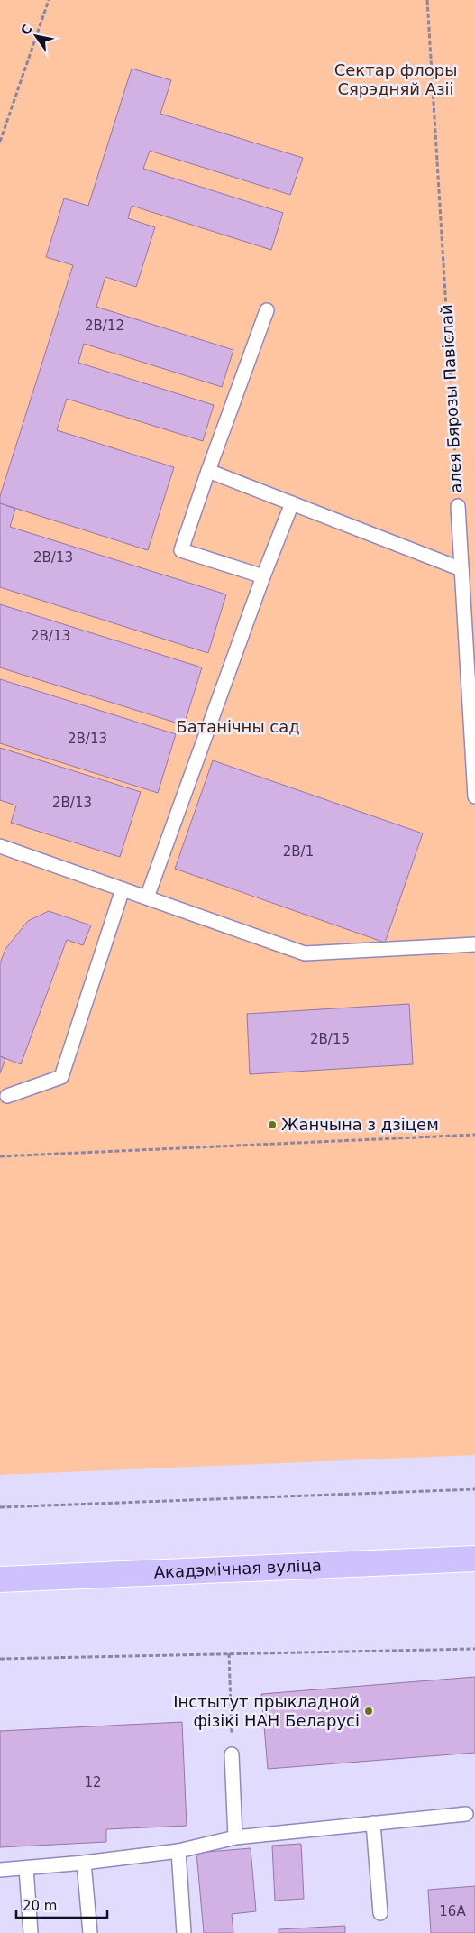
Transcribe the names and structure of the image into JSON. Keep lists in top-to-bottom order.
{
  "streets": {
    "main road": ["Акадэмічная вуліца"],
    "lane": ["алея Бярозы Павіслай"]
  },
  "parks": ["Сектар флоры Сярэдняй Азіі", "Батанічны сад"],
  "places": ["Жанчына з дзіцем", "Інстытут прыкладной фізікі НАН Беларусі"],
  "house_numbers": [
    "2В/12",
    "2В/13",
    "2В/13",
    "2В/13",
    "2В/13",
    "2В/1",
    "2В/15",
    "12",
    "16А"
  ],
  "scale_bar": "20 m",
  "north": "top left"
}
